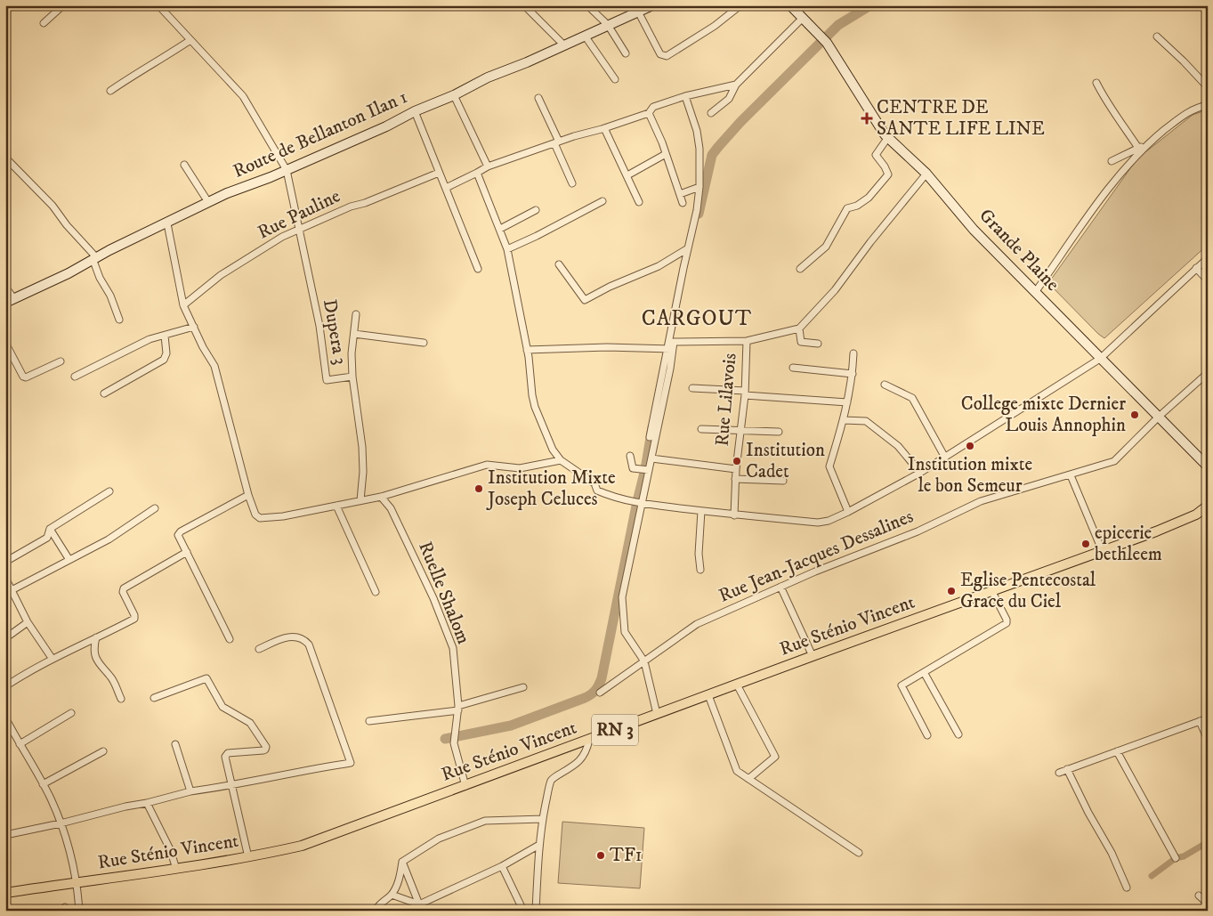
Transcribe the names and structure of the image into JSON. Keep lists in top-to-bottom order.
{
  "streets": {
    "main road": ["Rue Sténio Vincent", "RN 3"],
    "street": [
      "Route de Bellanton Ilan 1",
      "Rue Pauline",
      "Grande Plaine",
      "Dupera 3",
      "Rue Lilavois",
      "Rue Jean-Jacques Dessalines",
      "Ruelle Shalom"
    ]
  },
  "crossings": [
    ["Route de Bellanton Ilan 1", "Dupera 3"],
    ["Rue Pauline", "Dupera 3"],
    ["Grande Plaine", "Rue Jean-Jacques Dessalines"],
    ["Ruelle Shalom", "Rue Sténio Vincent"]
  ],
  "districts": ["CARGOUT"],
  "places": {
    "health": ["CENTRE DE SANTE LIFE LINE"],
    "other": [
      "College mixte Dernier Louis Annophin",
      "Institution mixte le bon Semeur",
      "Institution Cadet",
      "Institution Mixte Joseph Celuces",
      "epicerie bethleem",
      "Eglise Pentecostal Grace du Ciel",
      "TF1"
    ]
  }
}
